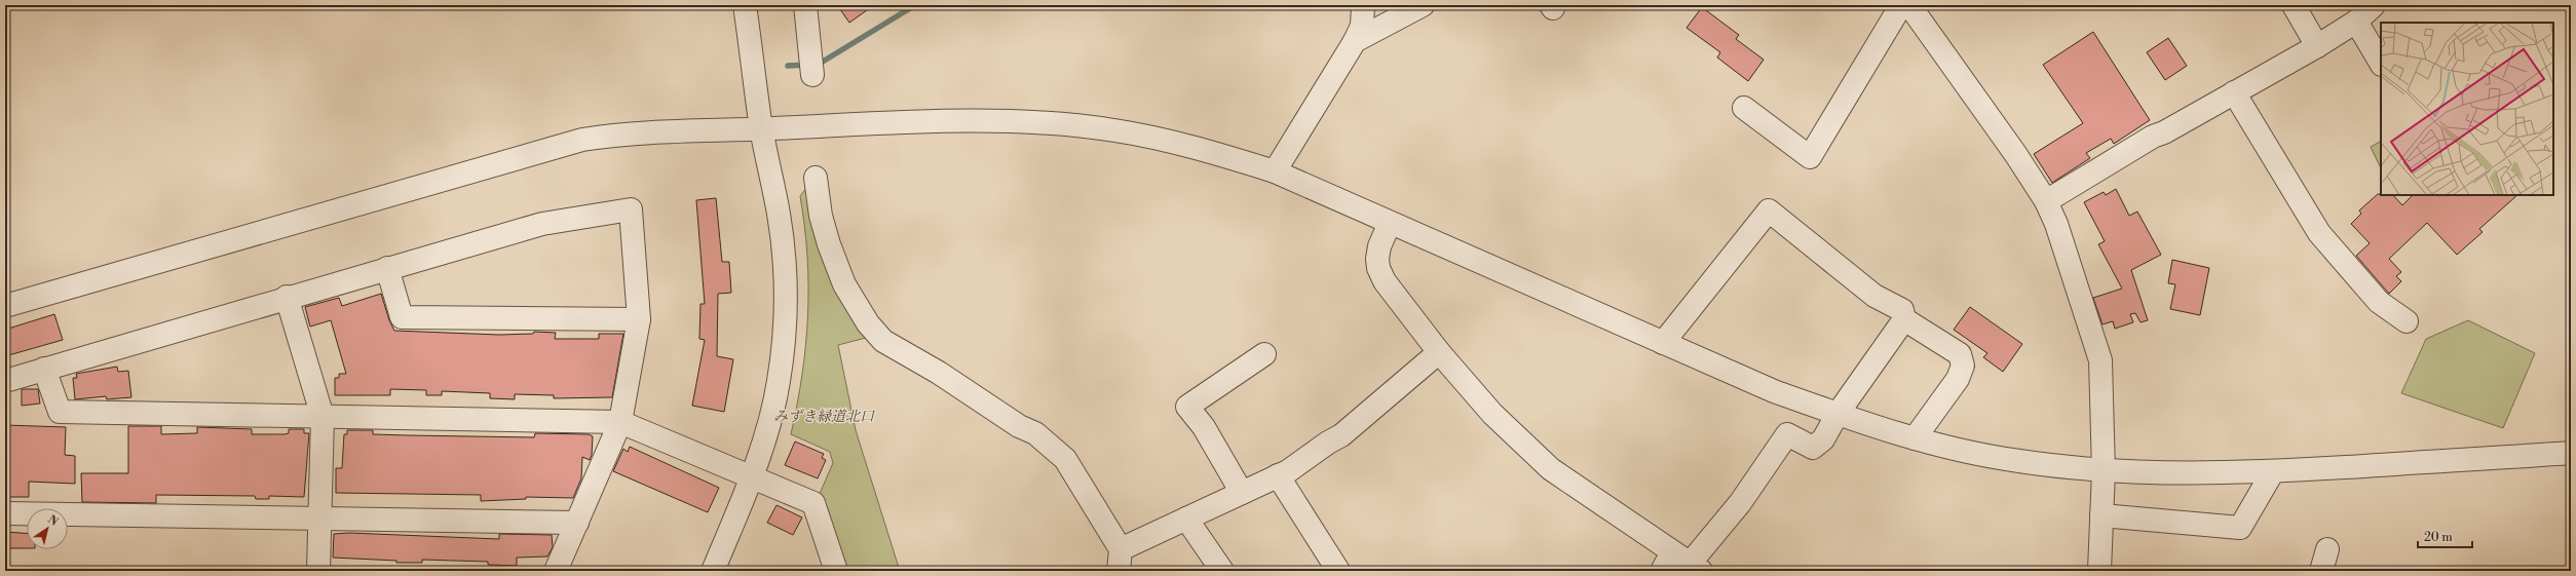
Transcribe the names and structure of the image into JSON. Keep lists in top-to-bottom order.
{
  "parks": ["みずき緑道北口"],
  "scale_bar": "20 m",
  "north": "top right"
}
